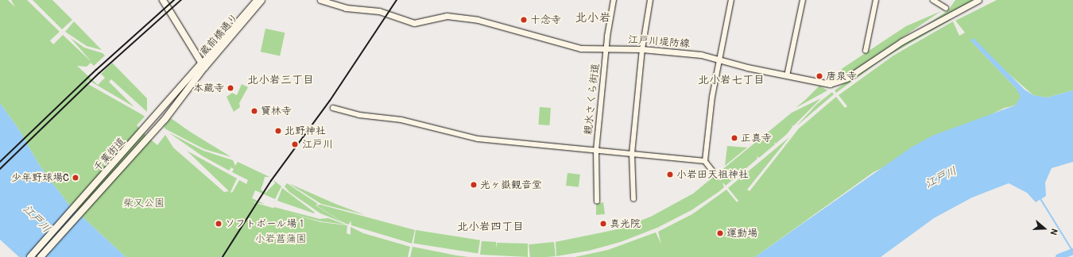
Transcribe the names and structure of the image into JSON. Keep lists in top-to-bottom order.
{
  "streets": {
    "highway": ["千葉街道"],
    "main road": ["蔵前橋通り", "江戸川堤防線"],
    "street": ["親水さくら街道"]
  },
  "crossings": [
    ["蔵前橋通り", "千葉街道"],
    ["江戸川堤防線", "親水さくら街道"]
  ],
  "districts": [
    "北小岩",
    "北小岩三丁目",
    "北小岩七丁目",
    "北小岩四丁目"
  ],
  "water": ["江戸川"],
  "parks": ["柴又公園", "小岩菖蒲園"],
  "places": [
    "十念寺",
    "唐泉寺",
    "本藏寺",
    "寶林寺",
    "北野神社",
    "正真寺",
    "江戸川",
    "小岩田天祖神社",
    "少年野球場C",
    "光ヶ嶽観音堂",
    "ソフトボール場１",
    "真光院",
    "運動場"
  ],
  "north": "right"
}
